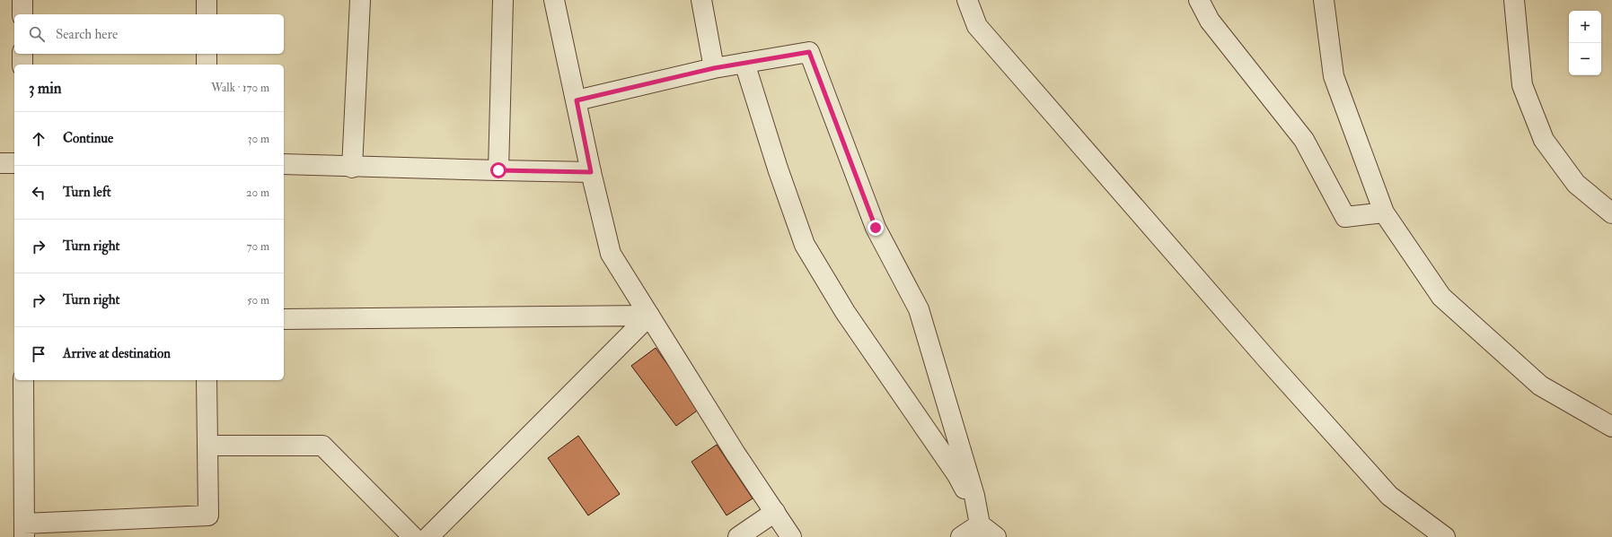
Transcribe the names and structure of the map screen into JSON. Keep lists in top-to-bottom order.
{
  "page": {
    "map_buttons": ["+", "−"],
    "search": "Search here",
    "heading": ["3 min", "Walk · 170 m"],
    "list": [
      ["Continue", "30 m"],
      ["Turn left", "20 m"],
      ["Turn right", "70 m"],
      ["Turn right", "50 m"],
      "Arrive at destination"
    ]
  }
}
